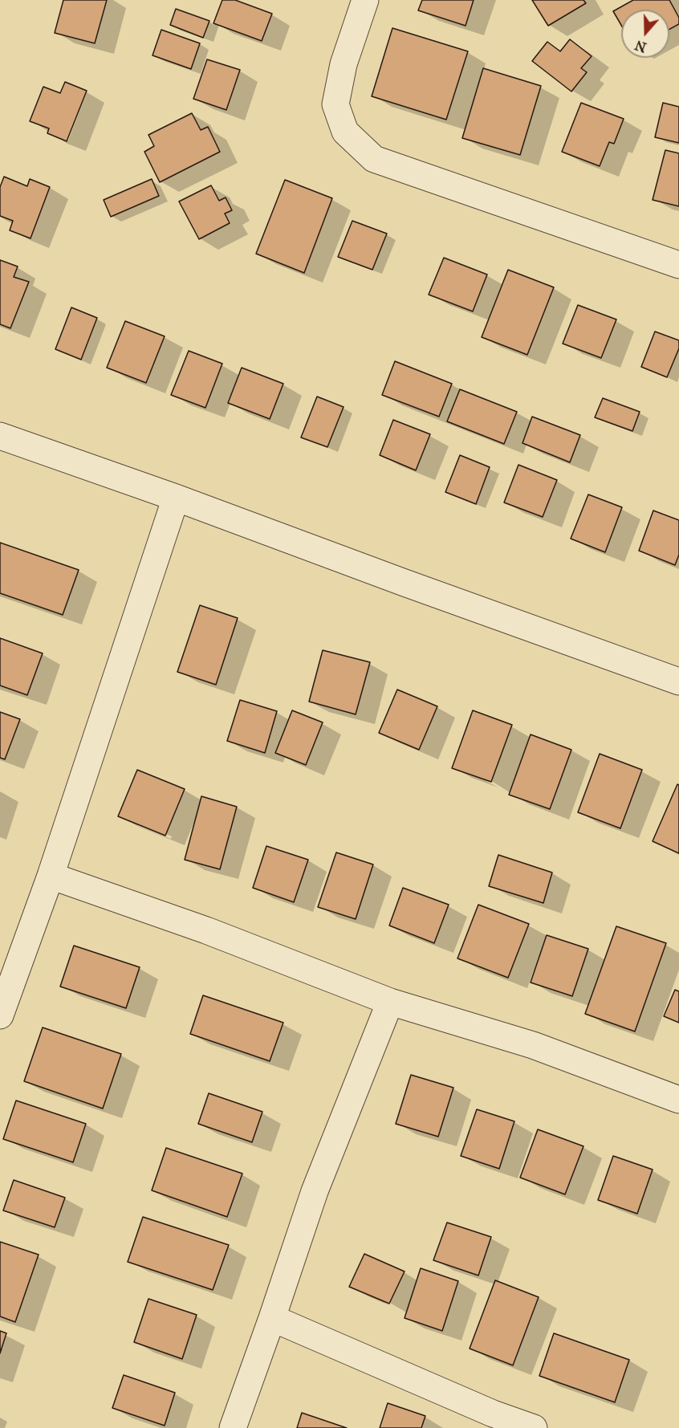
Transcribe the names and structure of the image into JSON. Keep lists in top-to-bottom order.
{
  "north": "bottom"
}
